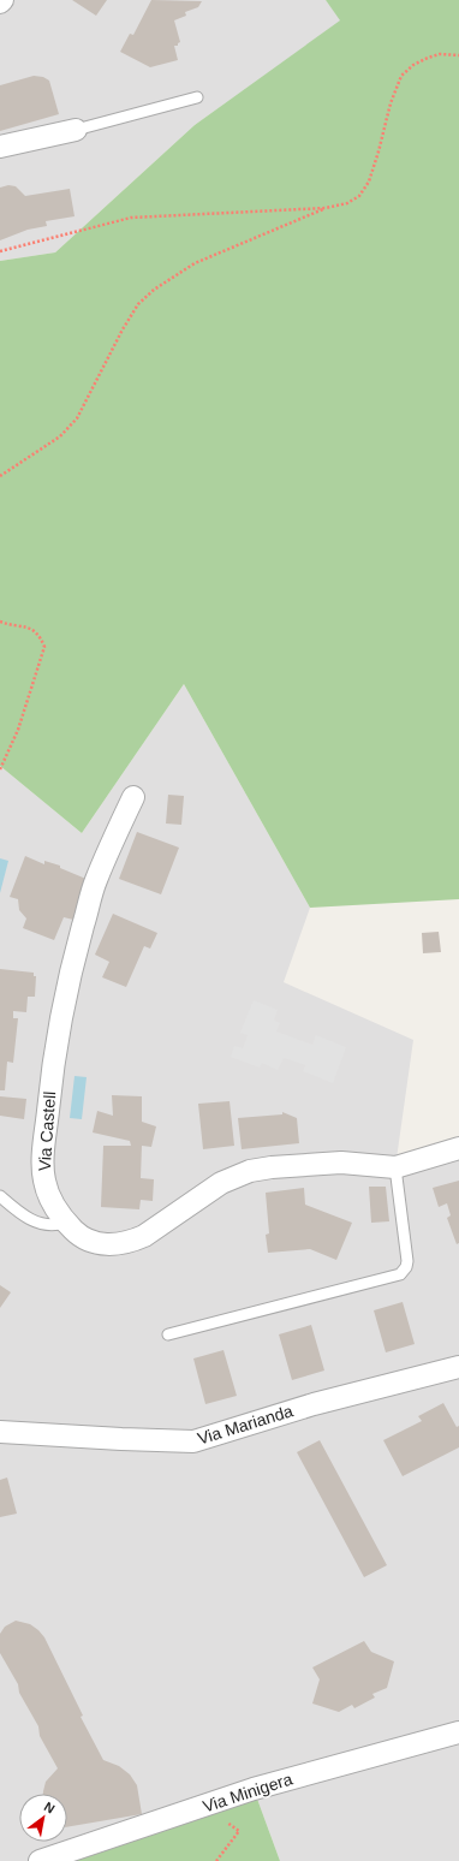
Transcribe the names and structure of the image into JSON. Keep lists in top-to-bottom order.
{
  "streets": {
    "street": ["Via Castell", "Via Marianda", "Via Minigera"]
  },
  "north": "top right"
}
